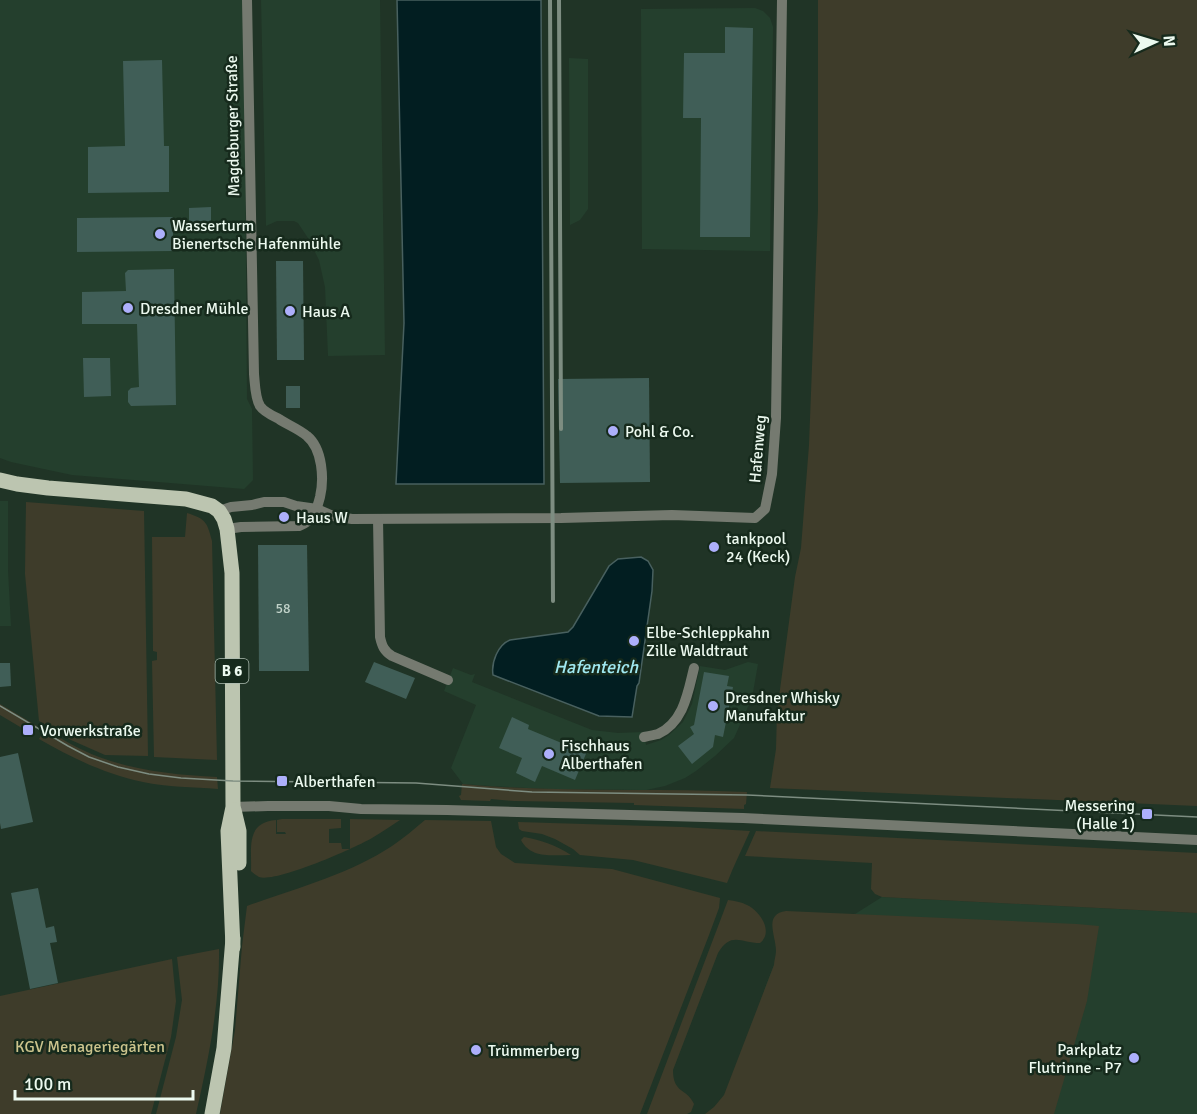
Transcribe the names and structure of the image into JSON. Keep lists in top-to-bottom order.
{
  "streets": {
    "main road": ["B 6"],
    "street": ["Magdeburger Straße", "Hafenweg"]
  },
  "crossings": [
    ["Magdeburger Straße", "Hafenweg"]
  ],
  "water": ["Hafenteich"],
  "parks": ["KGV Menageriegärten"],
  "places": {
    "other": [
      "Wasserturm Bienertsche Hafenmühle",
      "Dresdner Mühle",
      "Haus A",
      "Pohl & Co.",
      "Haus W",
      "tankpool 24 (Keck)",
      "Elbe-Schleppkahn Zille Waldtraut",
      "Dresdner Whisky Manufaktur",
      "Fischhaus Alberthafen",
      "Trümmerberg",
      "Parkplatz Flutrinne - P7"
    ],
    "transit": ["Vorwerkstraße", "Alberthafen", "Messering (Halle 1)"]
  },
  "house_numbers": ["58"],
  "scale_bar": "100 m",
  "north": "right"
}
